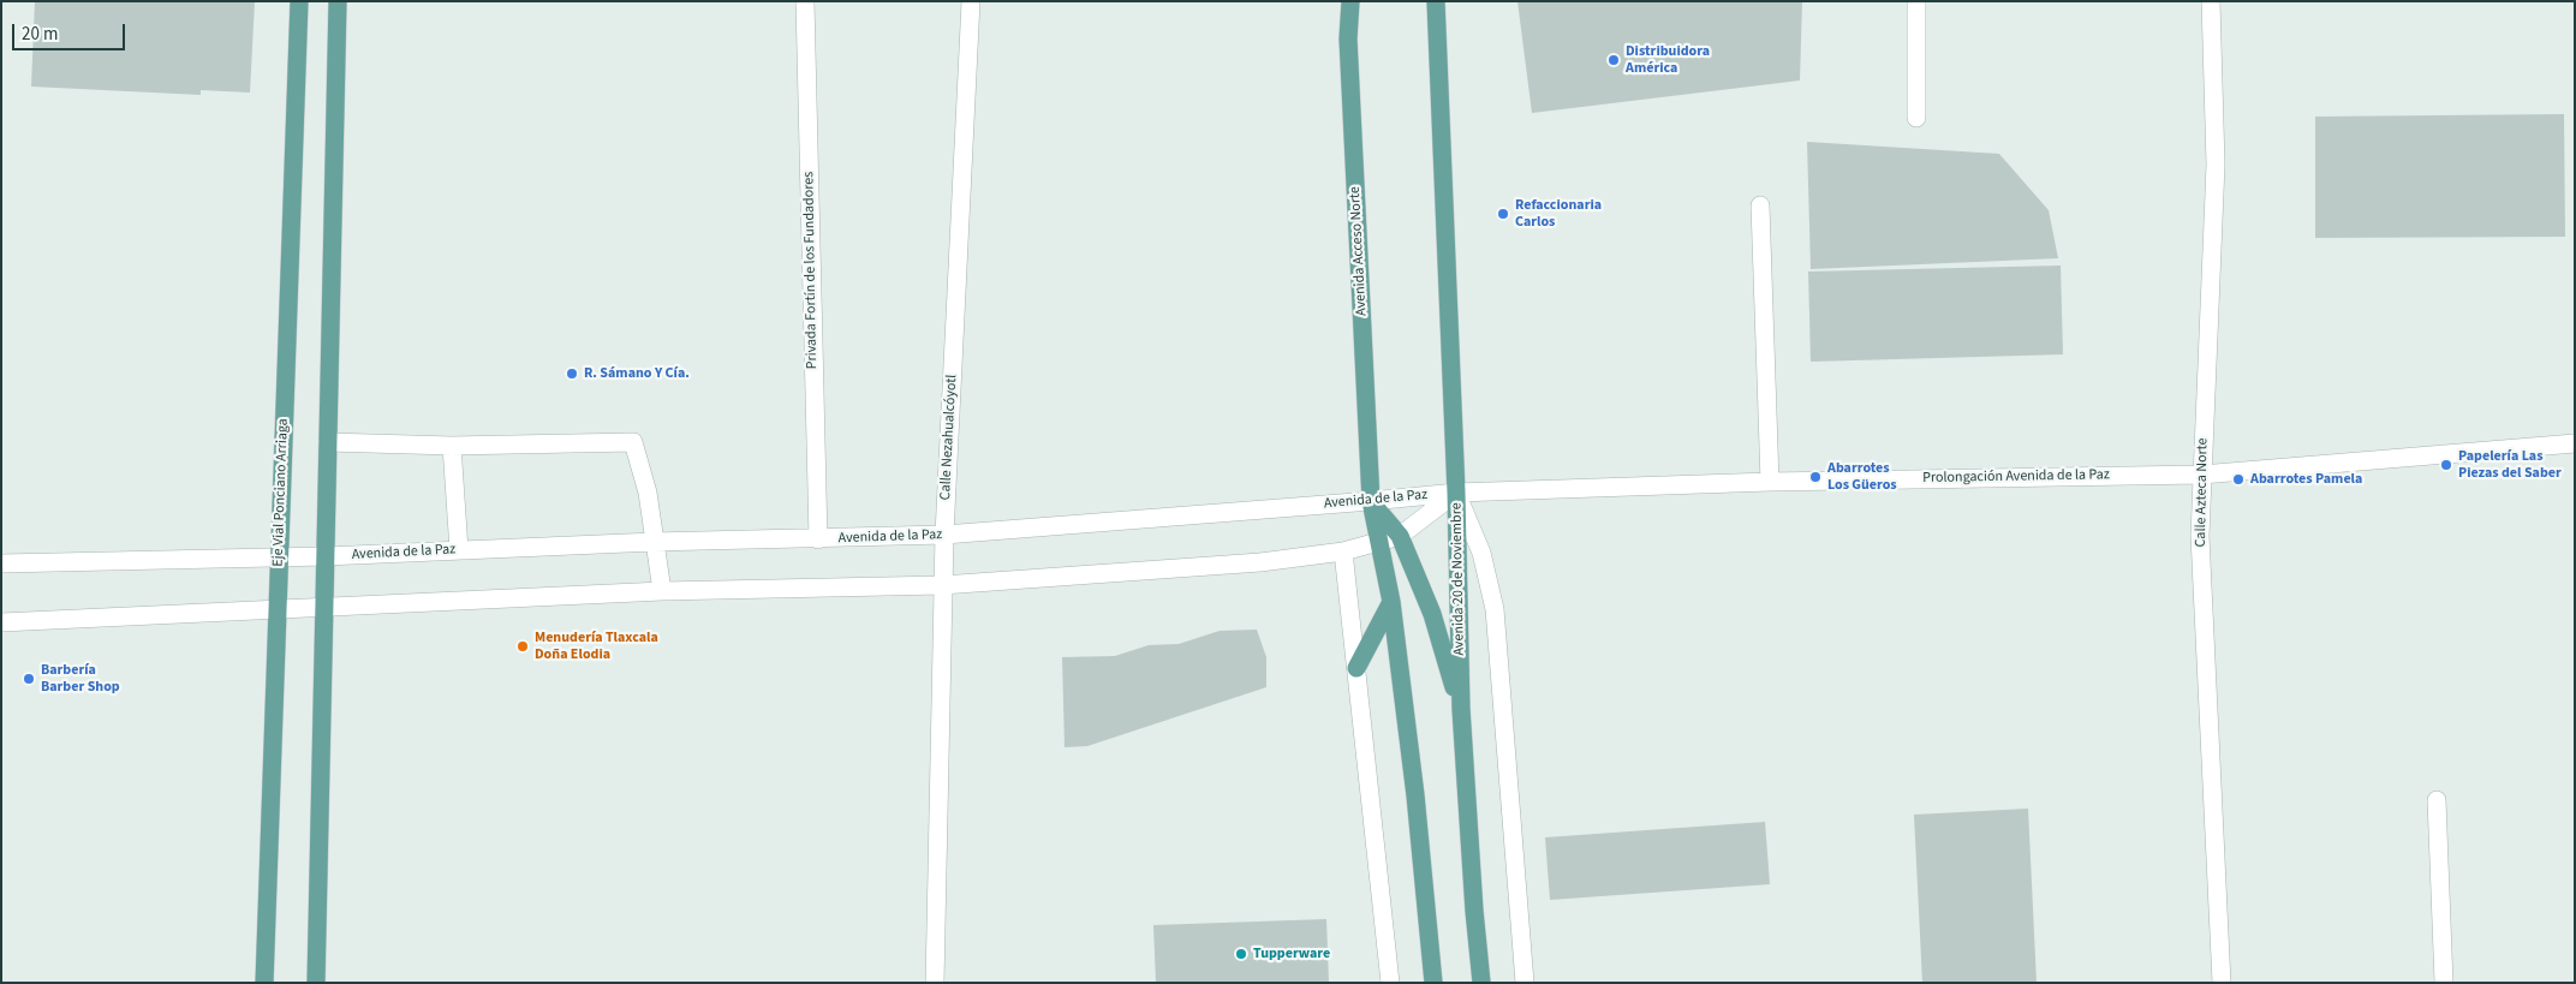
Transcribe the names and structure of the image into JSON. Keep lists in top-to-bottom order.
{
  "streets": {
    "main road": ["Avenida Acceso Norte", "Eje Vial Ponciano Arriaga", "Avenida 20 de Noviembre"],
    "street": [
      "Privada Fortín de los Fundadores",
      "Calle Nezahualcóyotl",
      "Prolongación Avenida de la Paz",
      "Calle Azteca Norte",
      "Avenida de la Paz"
    ]
  },
  "crossings": [
    ["Avenida Acceso Norte", "Avenida de la Paz"],
    ["Privada Fortín de los Fundadores", "Avenida de la Paz"],
    ["Calle Nezahualcóyotl", "Avenida de la Paz"],
    ["Prolongación Avenida de la Paz", "Calle Azteca Norte"],
    ["Prolongación Avenida de la Paz", "Avenida de la Paz"],
    ["Prolongación Avenida de la Paz", "Avenida 20 de Noviembre"],
    ["Eje Vial Ponciano Arriaga", "Avenida de la Paz"],
    ["Avenida de la Paz", "Avenida 20 de Noviembre"]
  ],
  "places": [
    "Distribuidora América",
    "Refaccionaria Carlos",
    "R. Sámano Y Cía.",
    "Papelería Las Piezas del Saber",
    "Abarrotes Los Güeros",
    "Abarrotes Pamela",
    "Menudería Tlaxcala Doña Elodia",
    "Barbería Barber Shop",
    "Tupperware"
  ],
  "scale_bar": "20 m"
}
